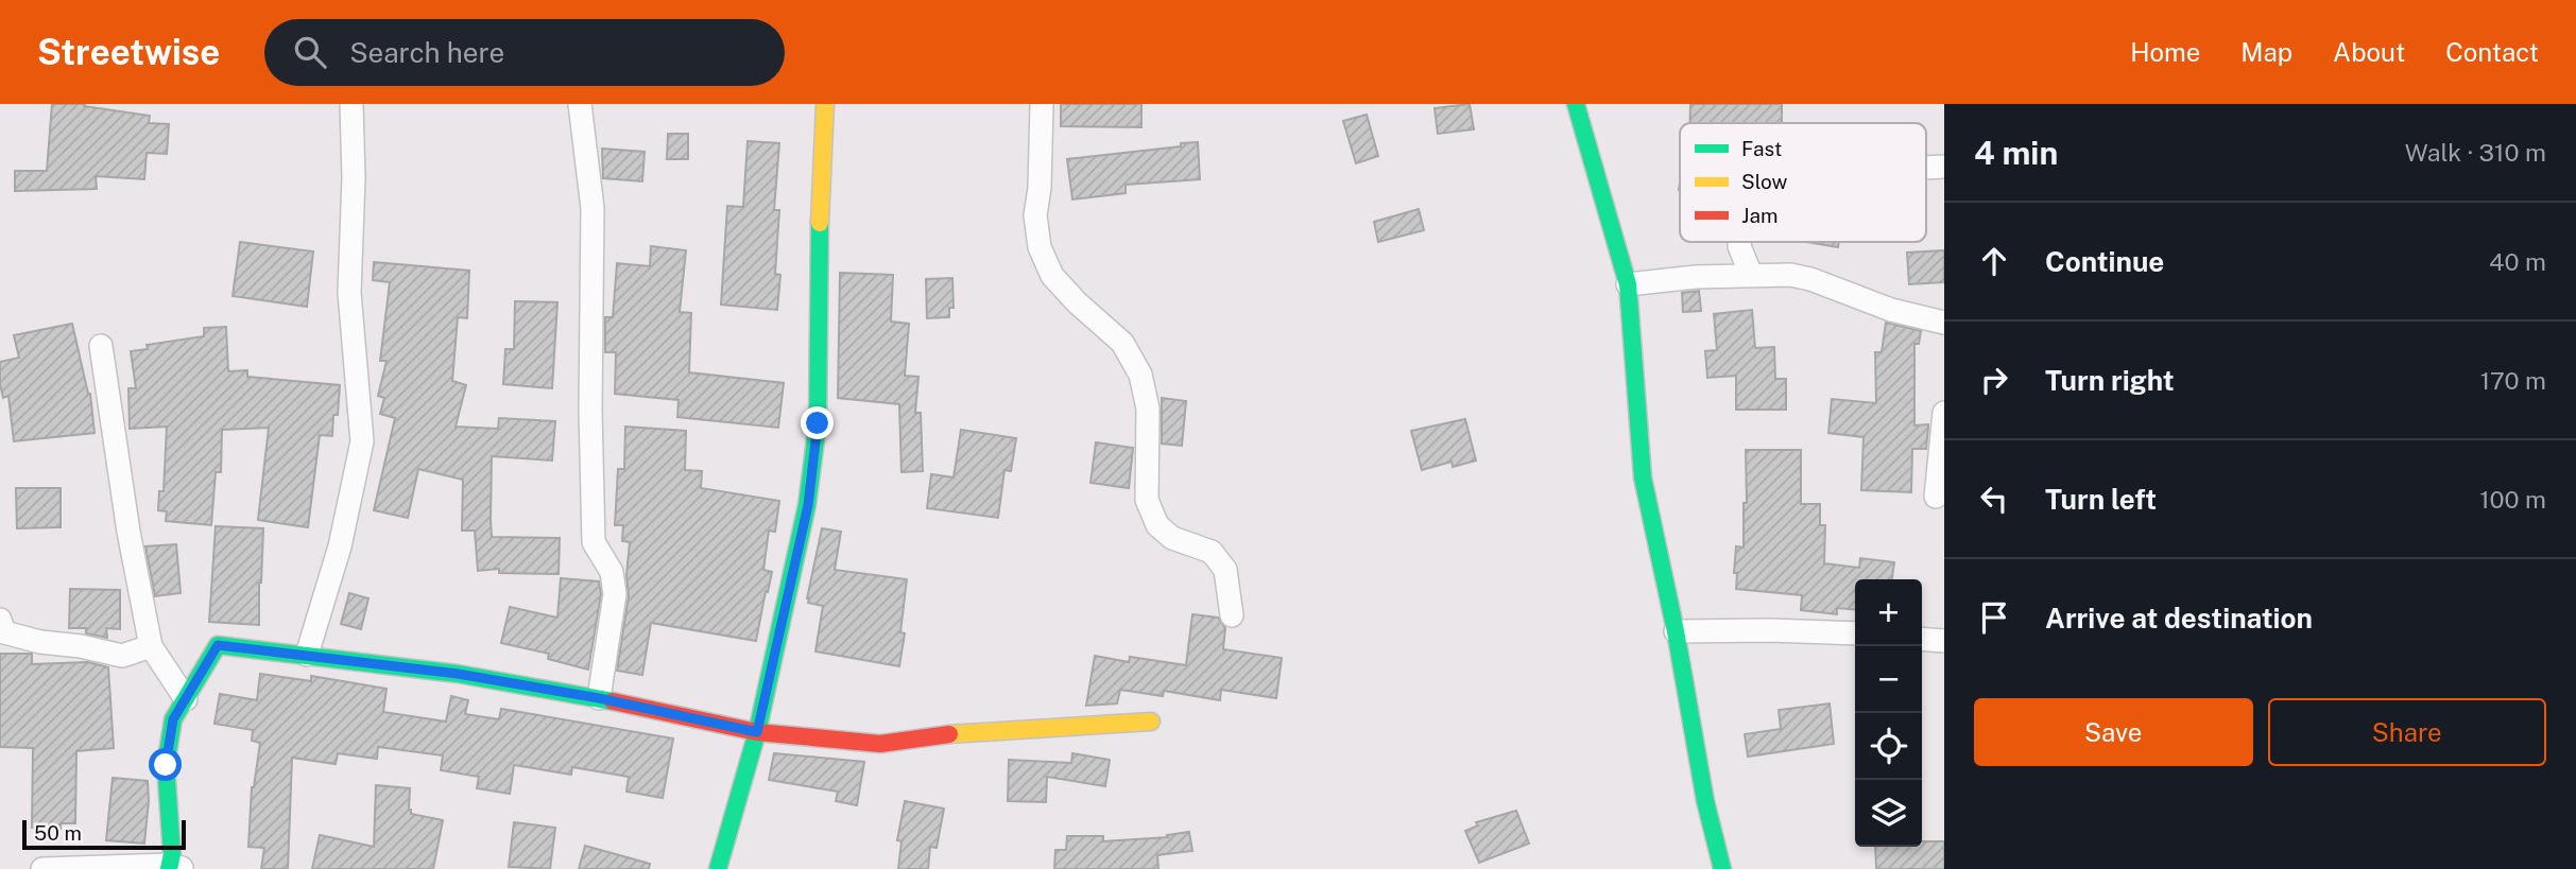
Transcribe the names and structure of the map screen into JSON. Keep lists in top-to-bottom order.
{
  "legend": ["Fast", "Slow", "Jam"],
  "scale_bar": "50 m",
  "page": {
    "header": "Streetwise",
    "search": "Search here",
    "nav": [
      "Home",
      "Map",
      "About",
      "Contact"
    ],
    "heading": ["4 min", "Walk · 310 m"],
    "list": [
      ["Continue", "40 m"],
      ["Turn right", "170 m"],
      ["Turn left", "100 m"],
      "Arrive at destination"
    ],
    "map_buttons": ["+", "−"],
    "buttons": ["Save", "Share"],
    "scale": "50 m"
  }
}
